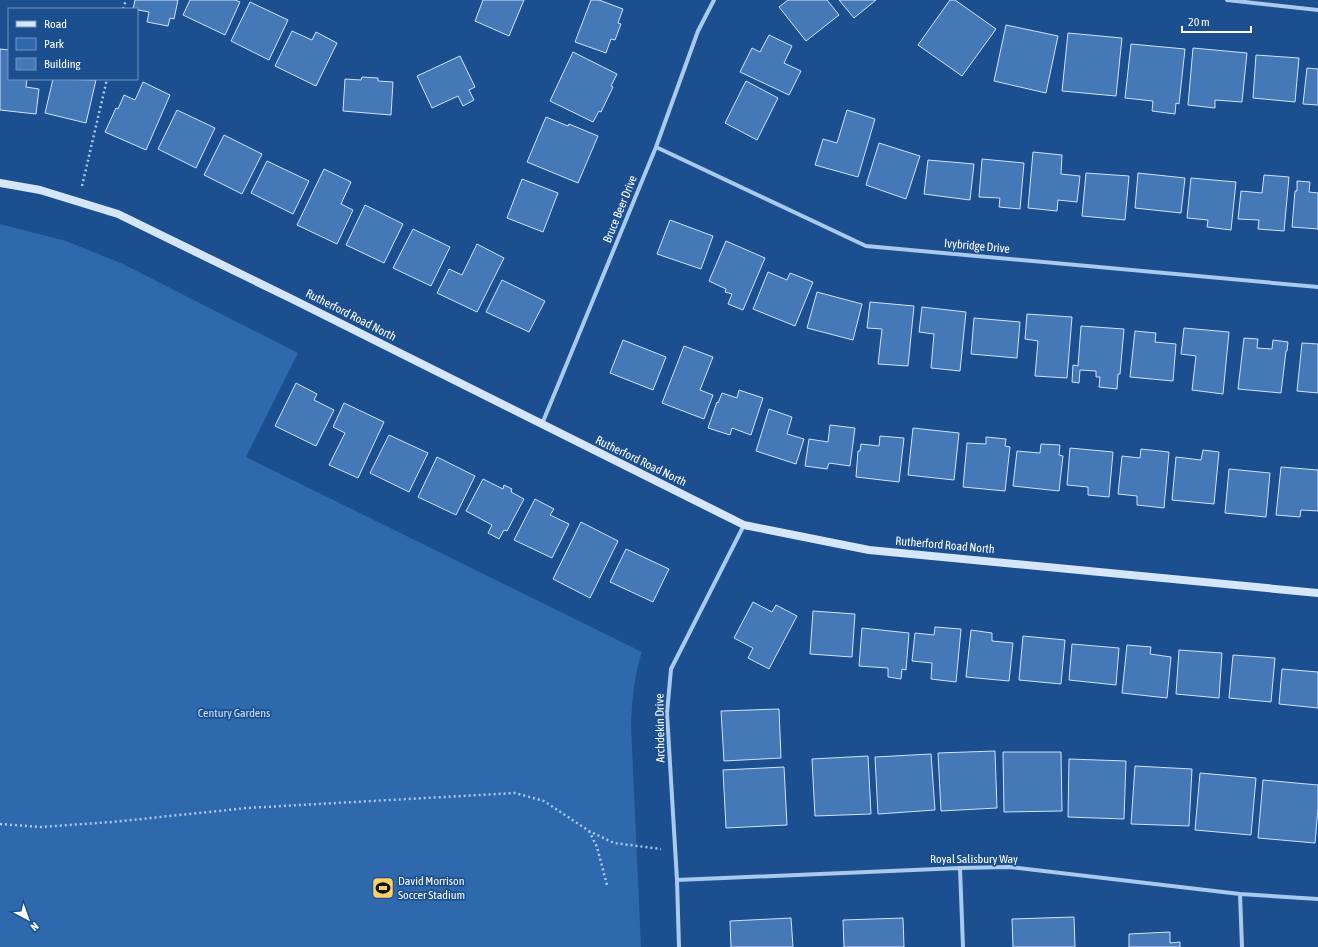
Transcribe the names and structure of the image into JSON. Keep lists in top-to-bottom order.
{
  "streets": {
    "street": [
      "Bruce Beer Drive",
      "Ivybridge Drive",
      "Rutherford Road North",
      "Archdekin Drive",
      "Royal Salisbury Way"
    ]
  },
  "crossings": [
    ["Bruce Beer Drive", "Ivybridge Drive"],
    ["Bruce Beer Drive", "Rutherford Road North"],
    ["Rutherford Road North", "Archdekin Drive"],
    ["Archdekin Drive", "Royal Salisbury Way"]
  ],
  "parks": ["Century Gardens"],
  "places": {
    "sports": ["David Morrison Soccer Stadium"]
  },
  "legend": ["Road", "Park", "Building"],
  "scale_bar": "20 m",
  "north": "bottom right"
}
